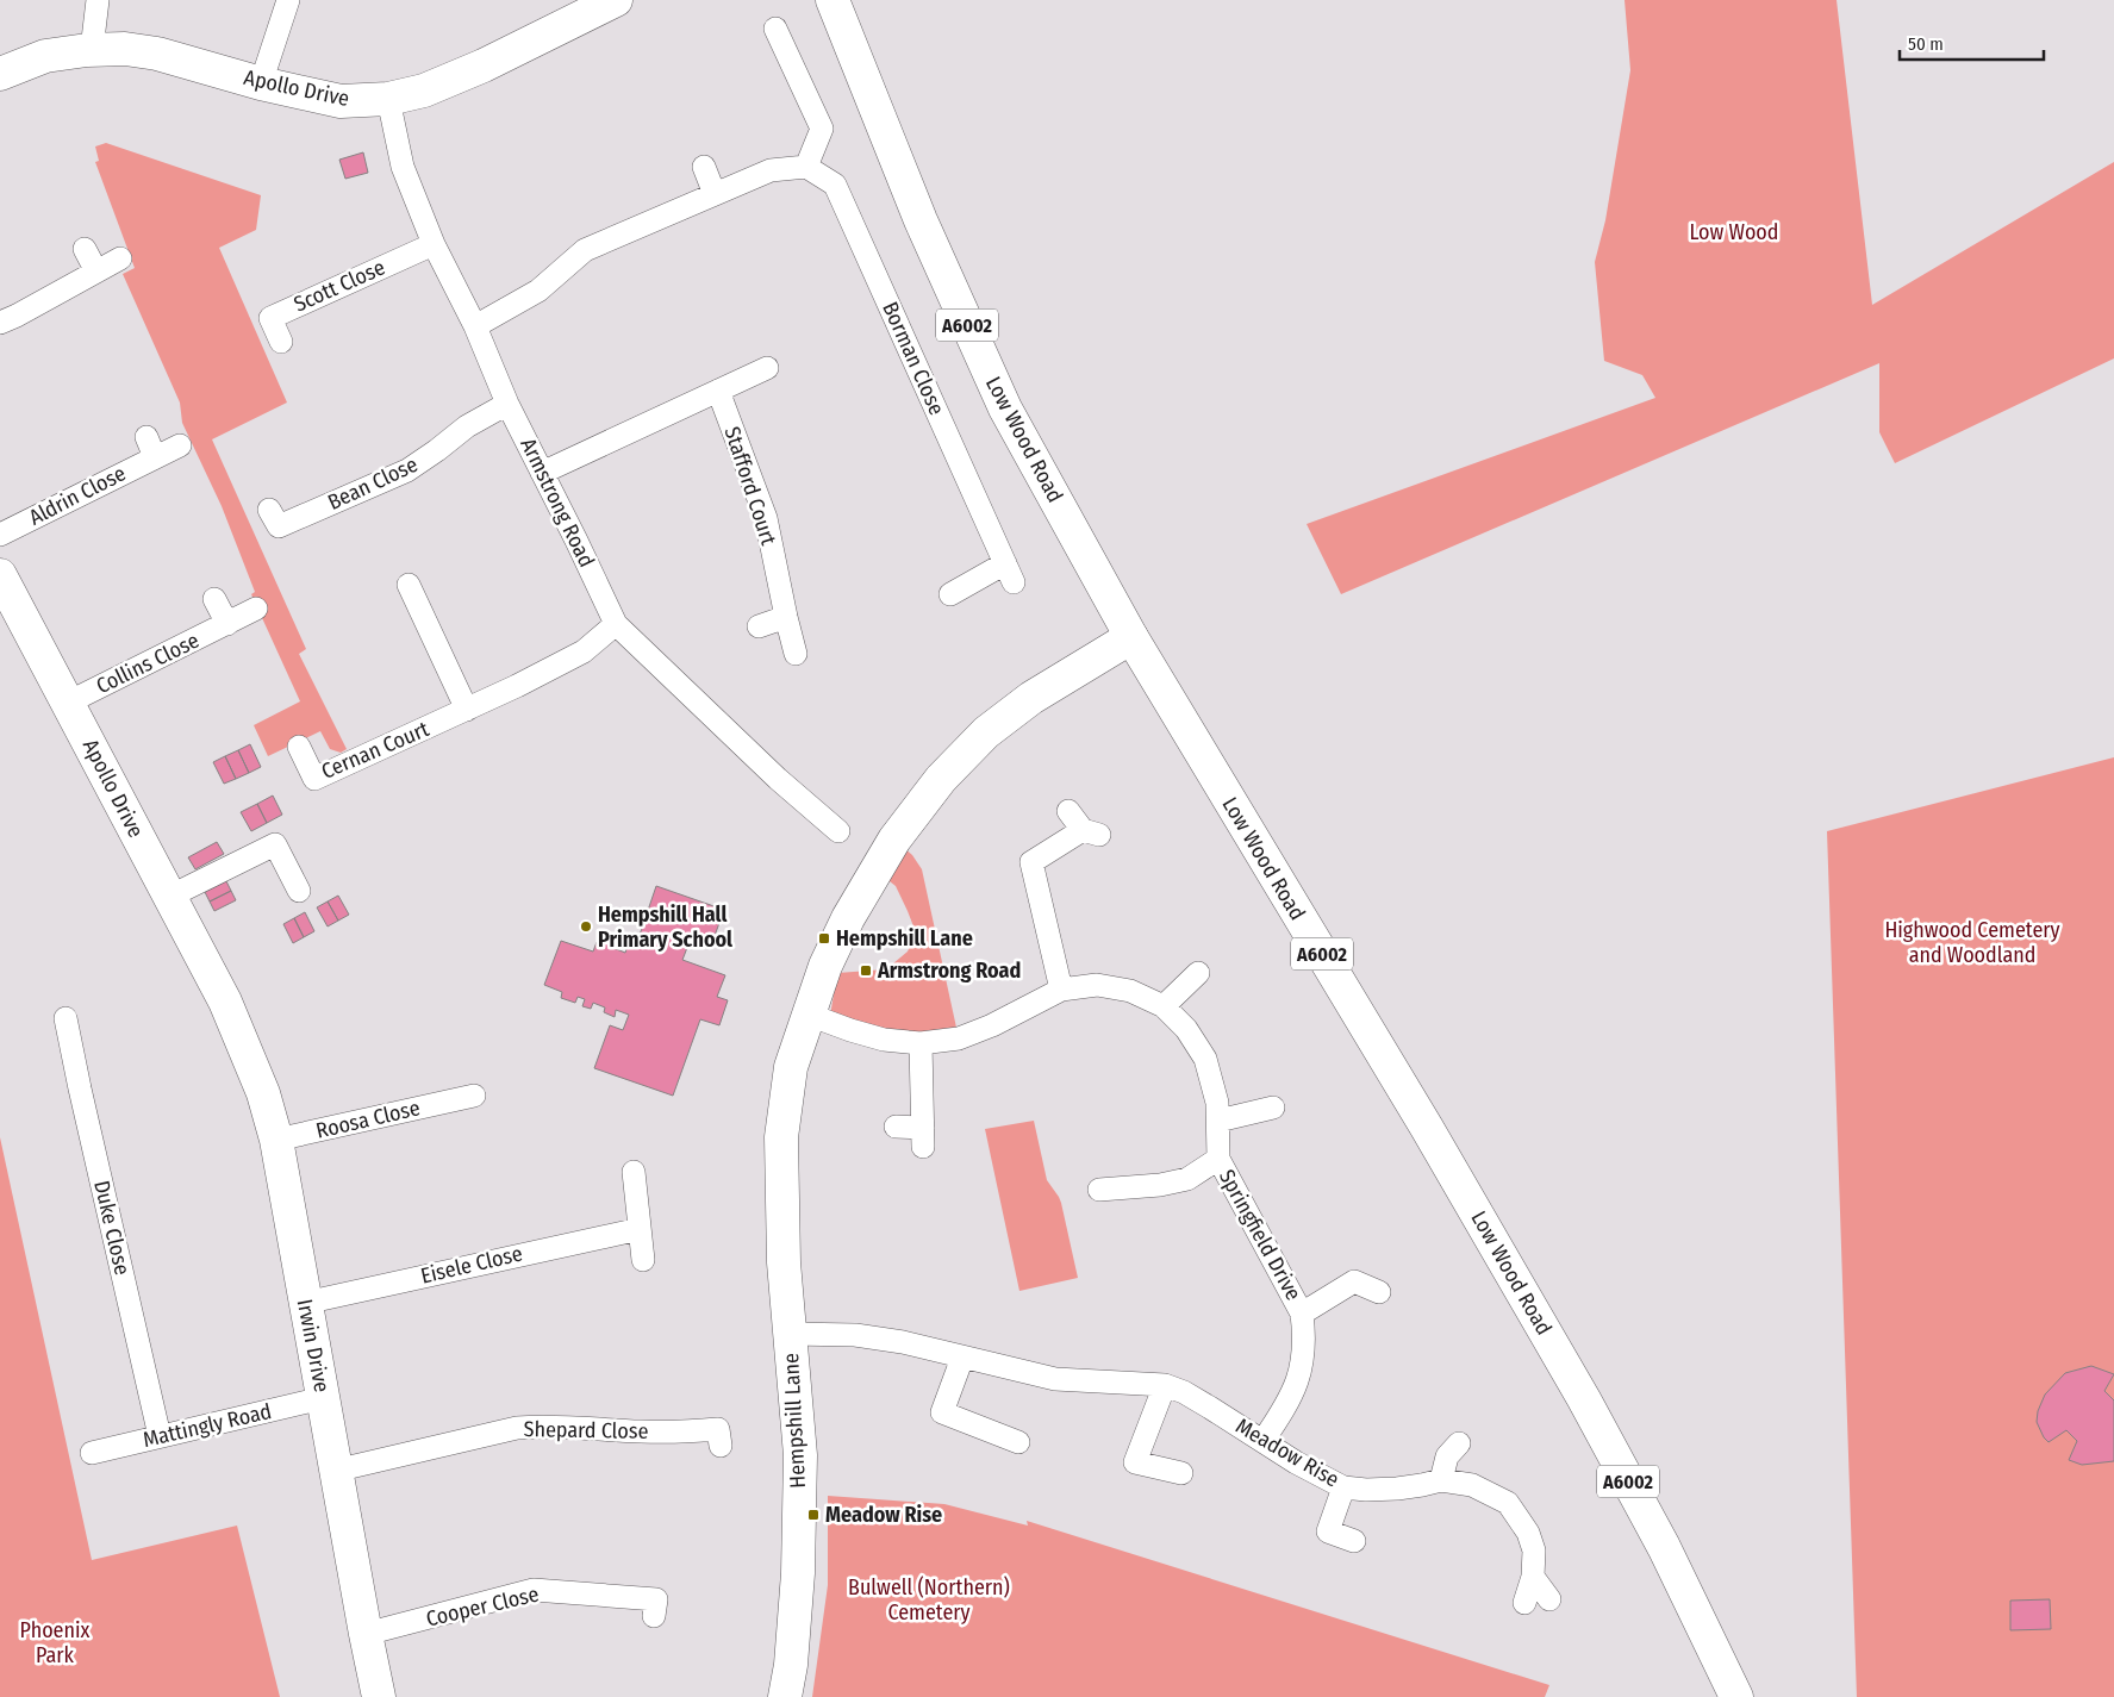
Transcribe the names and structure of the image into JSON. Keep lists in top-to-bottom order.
{
  "streets": {
    "street": [
      "Apollo Drive",
      "Scott Close",
      "A6002",
      "Borman Close",
      "Low Wood Road",
      "Bean Close",
      "Stafford Court",
      "Aldrin Close",
      "Armstrong Road",
      "Collins Close",
      "Cernan Court",
      "Roosa Close",
      "Duke Close",
      "Springfield Drive",
      "Eisele Close",
      "Irwin Drive",
      "Hempshill Lane",
      "Mattingly Road",
      "Shepard Close",
      "Meadow Rise",
      "Cooper Close"
    ]
  },
  "crossings": [
    ["Apollo Drive", "Armstrong Road"],
    ["Apollo Drive", "Collins Close"],
    ["Apollo Drive", "Irwin Drive"],
    ["Scott Close", "Armstrong Road"],
    ["Low Wood Road", "Hempshill Lane"],
    ["Bean Close", "Armstrong Road"],
    ["Armstrong Road", "Cernan Court"],
    ["Roosa Close", "Irwin Drive"],
    ["Duke Close", "Mattingly Road"],
    ["Springfield Drive", "Hempshill Lane"],
    ["Springfield Drive", "Meadow Rise"],
    ["Eisele Close", "Irwin Drive"],
    ["Irwin Drive", "Mattingly Road"],
    ["Irwin Drive", "Shepard Close"],
    ["Irwin Drive", "Cooper Close"],
    ["Hempshill Lane", "Meadow Rise"]
  ],
  "parks": [
    "Low Wood",
    "Highwood Cemetery and Woodland",
    "Bulwell (Northern) Cemetery",
    "Phoenix Park"
  ],
  "places": {
    "other": ["Hempshill Hall Primary School"],
    "transit": ["Hempshill Lane", "Armstrong Road", "Meadow Rise"]
  },
  "scale_bar": "50 m"
}
